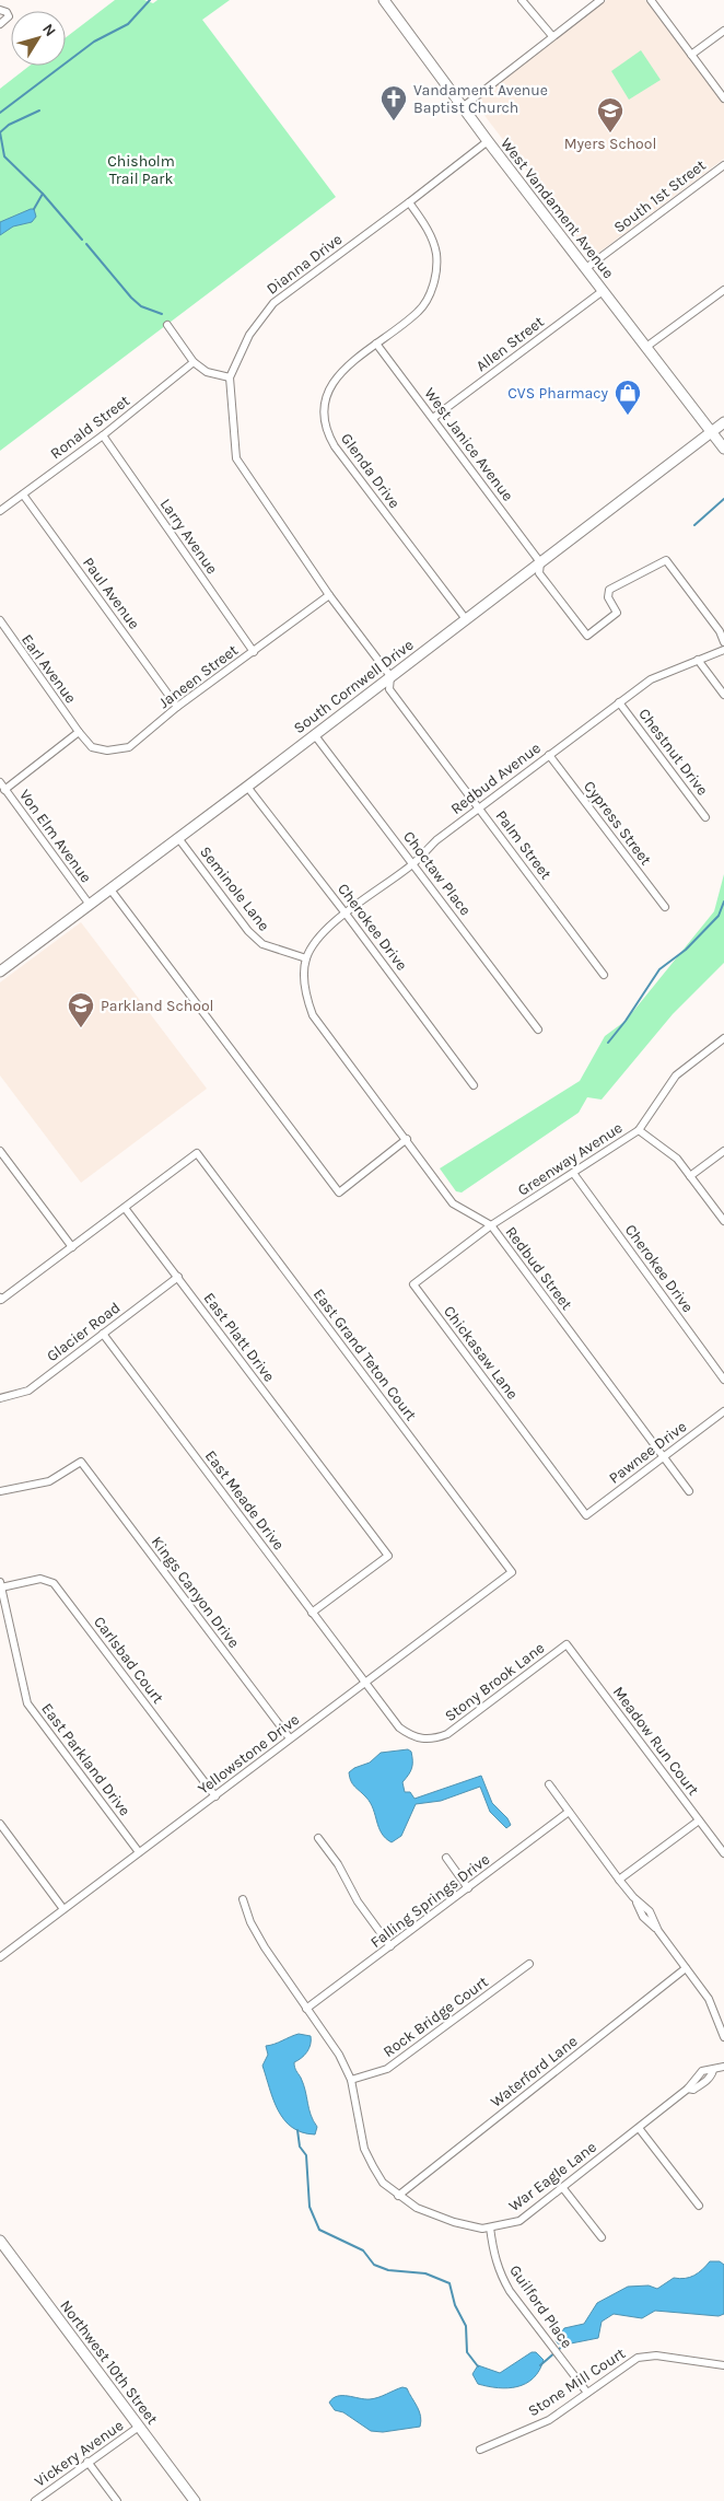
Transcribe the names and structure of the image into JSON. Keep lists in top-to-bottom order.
{
  "streets": {
    "main road": ["West Vandament Avenue", "South Cornwell Drive", "Northwest 10th Street"],
    "street": [
      "South 1st Street",
      "Dianna Drive",
      "Allen Street",
      "Ronald Street",
      "West Janice Avenue",
      "Glenda Drive",
      "Larry Avenue",
      "Paul Avenue",
      "Earl Avenue",
      "Janeen Street",
      "Chestnut Drive",
      "Redbud Avenue",
      "Cypress Street",
      "Von Elm Avenue",
      "Palm Street",
      "Choctaw Place",
      "Seminole Lane",
      "Cherokee Drive",
      "Greenway Avenue",
      "Redbud Street",
      "Glacier Road",
      "East Platt Drive",
      "Chickasaw Lane",
      "East Grand Teton Court",
      "Pawnee Drive",
      "East Meade Drive",
      "Kings Canyon Drive",
      "Carlsbad Court",
      "Stony Brook Lane",
      "Meadow Run Court",
      "Yellowstone Drive",
      "East Parkland Drive",
      "Falling Springs Drive",
      "Rock Bridge Court",
      "Waterford Lane",
      "War Eagle Lane",
      "Guilford Place",
      "Stone Mill Court",
      "Vickery Avenue"
    ]
  },
  "crossings": [
    ["South 1st Street", "West Vandament Avenue"],
    ["West Vandament Avenue", "Dianna Drive"],
    ["West Vandament Avenue", "Allen Street"],
    ["West Vandament Avenue", "South Cornwell Drive"],
    ["Dianna Drive", "Glenda Drive"],
    ["Dianna Drive", "Janeen Street"],
    ["Dianna Drive", "South Cornwell Drive"],
    ["Dianna Drive", "Palm Street"],
    ["Allen Street", "West Janice Avenue"],
    ["Ronald Street", "Larry Avenue"],
    ["Ronald Street", "Paul Avenue"],
    ["West Janice Avenue", "Glenda Drive"],
    ["West Janice Avenue", "South Cornwell Drive"],
    ["Glenda Drive", "South Cornwell Drive"],
    ["Larry Avenue", "Janeen Street"],
    ["Paul Avenue", "Janeen Street"],
    ["Earl Avenue", "Janeen Street"],
    ["South Cornwell Drive", "Von Elm Avenue"],
    ["South Cornwell Drive", "Palm Street"],
    ["South Cornwell Drive", "Choctaw Place"],
    ["South Cornwell Drive", "Seminole Lane"],
    ["South Cornwell Drive", "Cherokee Drive"],
    ["Chestnut Drive", "Redbud Avenue"],
    ["Redbud Avenue", "Cypress Street"],
    ["Redbud Avenue", "Palm Street"],
    ["Redbud Avenue", "Choctaw Place"],
    ["Redbud Avenue", "Seminole Lane"],
    ["Redbud Avenue", "Cherokee Drive"],
    ["Redbud Avenue", "Redbud Street"],
    ["Seminole Lane", "Redbud Street"],
    ["Cherokee Drive", "Greenway Avenue"],
    ["Greenway Avenue", "Redbud Street"],
    ["Greenway Avenue", "Chickasaw Lane"],
    ["Redbud Street", "Chickasaw Lane"],
    ["Redbud Street", "Pawnee Drive"],
    ["Glacier Road", "East Platt Drive"],
    ["Glacier Road", "East Meade Drive"],
    ["East Platt Drive", "East Grand Teton Court"],
    ["East Platt Drive", "East Meade Drive"],
    ["Chickasaw Lane", "Pawnee Drive"],
    ["East Grand Teton Court", "Yellowstone Drive"],
    ["East Meade Drive", "Stony Brook Lane"],
    ["East Meade Drive", "Yellowstone Drive"],
    ["Kings Canyon Drive", "Yellowstone Drive"],
    ["Carlsbad Court", "Yellowstone Drive"],
    ["Carlsbad Court", "East Parkland Drive"],
    ["Stony Brook Lane", "Meadow Run Court"],
    ["Stony Brook Lane", "Yellowstone Drive"],
    ["Yellowstone Drive", "East Parkland Drive"],
    ["Falling Springs Drive", "War Eagle Lane"],
    ["Rock Bridge Court", "War Eagle Lane"],
    ["Waterford Lane", "War Eagle Lane"],
    ["War Eagle Lane", "Guilford Place"],
    ["Guilford Place", "Stone Mill Court"],
    ["Northwest 10th Street", "Vickery Avenue"]
  ],
  "parks": ["Chisholm Trail Park"],
  "places": {
    "church": ["Vandament Avenue Baptist Church"],
    "school or university": ["Myers School", "Parkland School"],
    "shop": ["CVS Pharmacy"]
  },
  "north": "top right"
}
